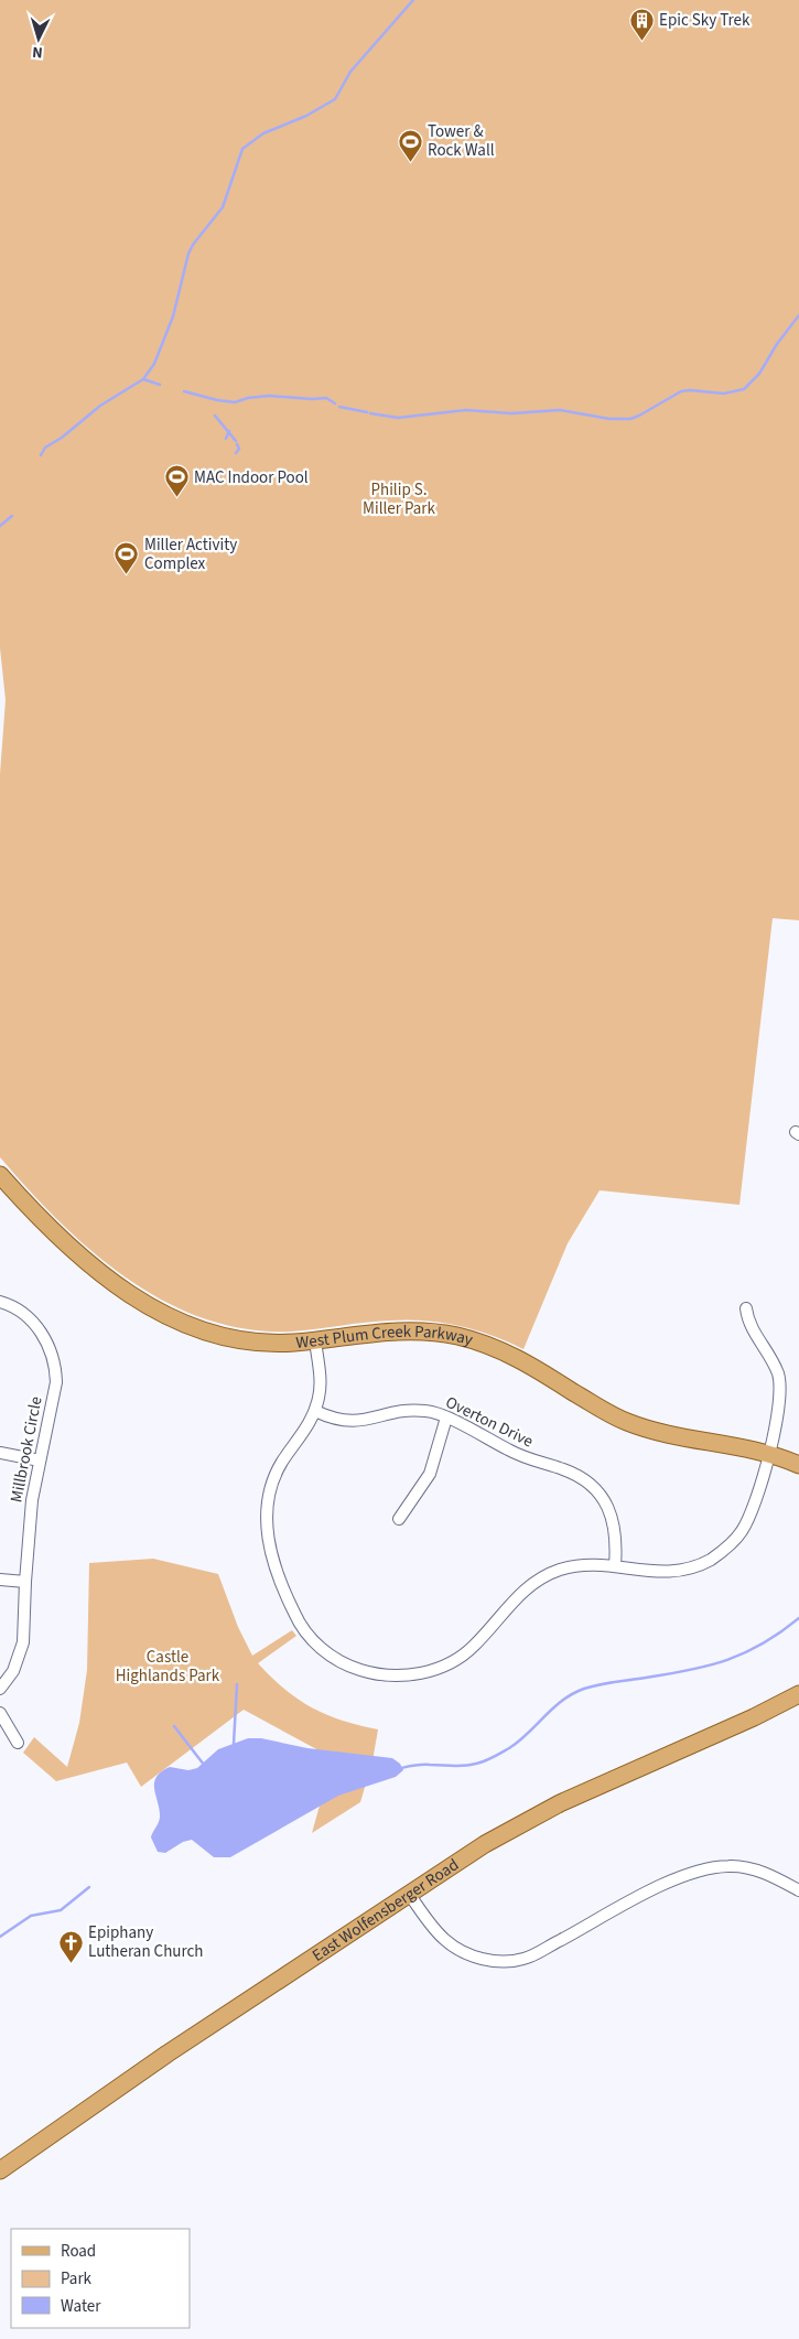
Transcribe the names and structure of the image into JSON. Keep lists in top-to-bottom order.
{
  "streets": {
    "main road": ["West Plum Creek Parkway", "East Wolfensberger Road"],
    "street": ["Overton Drive", "Millbrook Circle"]
  },
  "parks": ["Philip S. Miller Park", "Castle Highlands Park"],
  "places": {
    "building": ["Epic Sky Trek"],
    "sports": ["Tower & Rock Wall", "MAC Indoor Pool", "Miller Activity Complex"],
    "church": ["Epiphany Lutheran Church"]
  },
  "legend": ["Road", "Park", "Water"],
  "north": "bottom"
}
